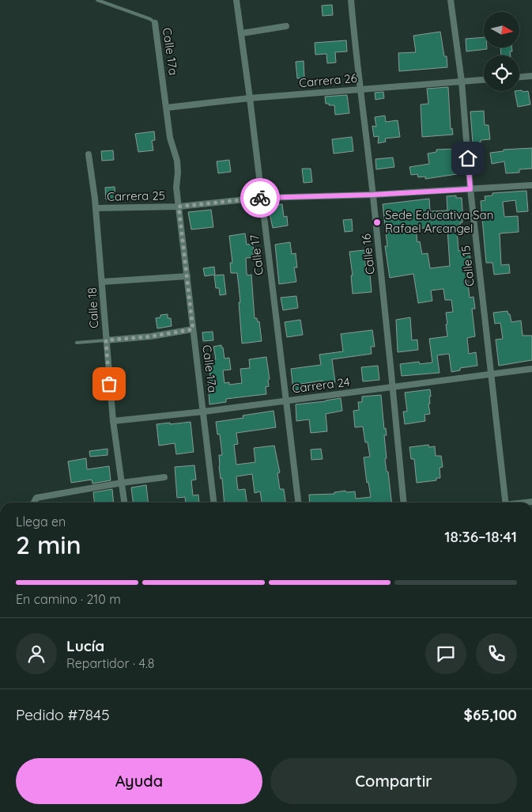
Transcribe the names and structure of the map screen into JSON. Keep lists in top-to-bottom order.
{
  "streets": {
    "street": [
      "Calle 17a",
      "Carrera 26",
      "Carrera 25",
      "Calle 16",
      "Calle 17",
      "Calle 15",
      "Calle 18",
      "Carrera 24"
    ]
  },
  "crossings": [
    ["Calle 17a", "Carrera 26"],
    ["Calle 17a", "Carrera 25"],
    ["Calle 17a", "Carrera 24"],
    ["Carrera 26", "Calle 16"],
    ["Carrera 26", "Calle 17"],
    ["Carrera 26", "Calle 15"],
    ["Carrera 25", "Calle 16"],
    ["Carrera 25", "Calle 17"],
    ["Carrera 25", "Calle 15"],
    ["Carrera 25", "Calle 18"],
    ["Calle 16", "Carrera 24"],
    ["Calle 17", "Carrera 24"],
    ["Calle 15", "Carrera 24"],
    ["Calle 18", "Carrera 24"]
  ],
  "places": ["Sede Educativa San Rafael Arcangel"],
  "north": "right",
  "page": {
    "heading": ["2 min", "Llega en", "18:36–18:41"],
    "panel": [
      "Lucía",
      "Repartidor · 4.8",
      "Pedido #7845",
      "$65,100"
    ],
    "bar": "En camino · 210 m",
    "buttons": ["Ayuda", "Compartir"]
  }
}
